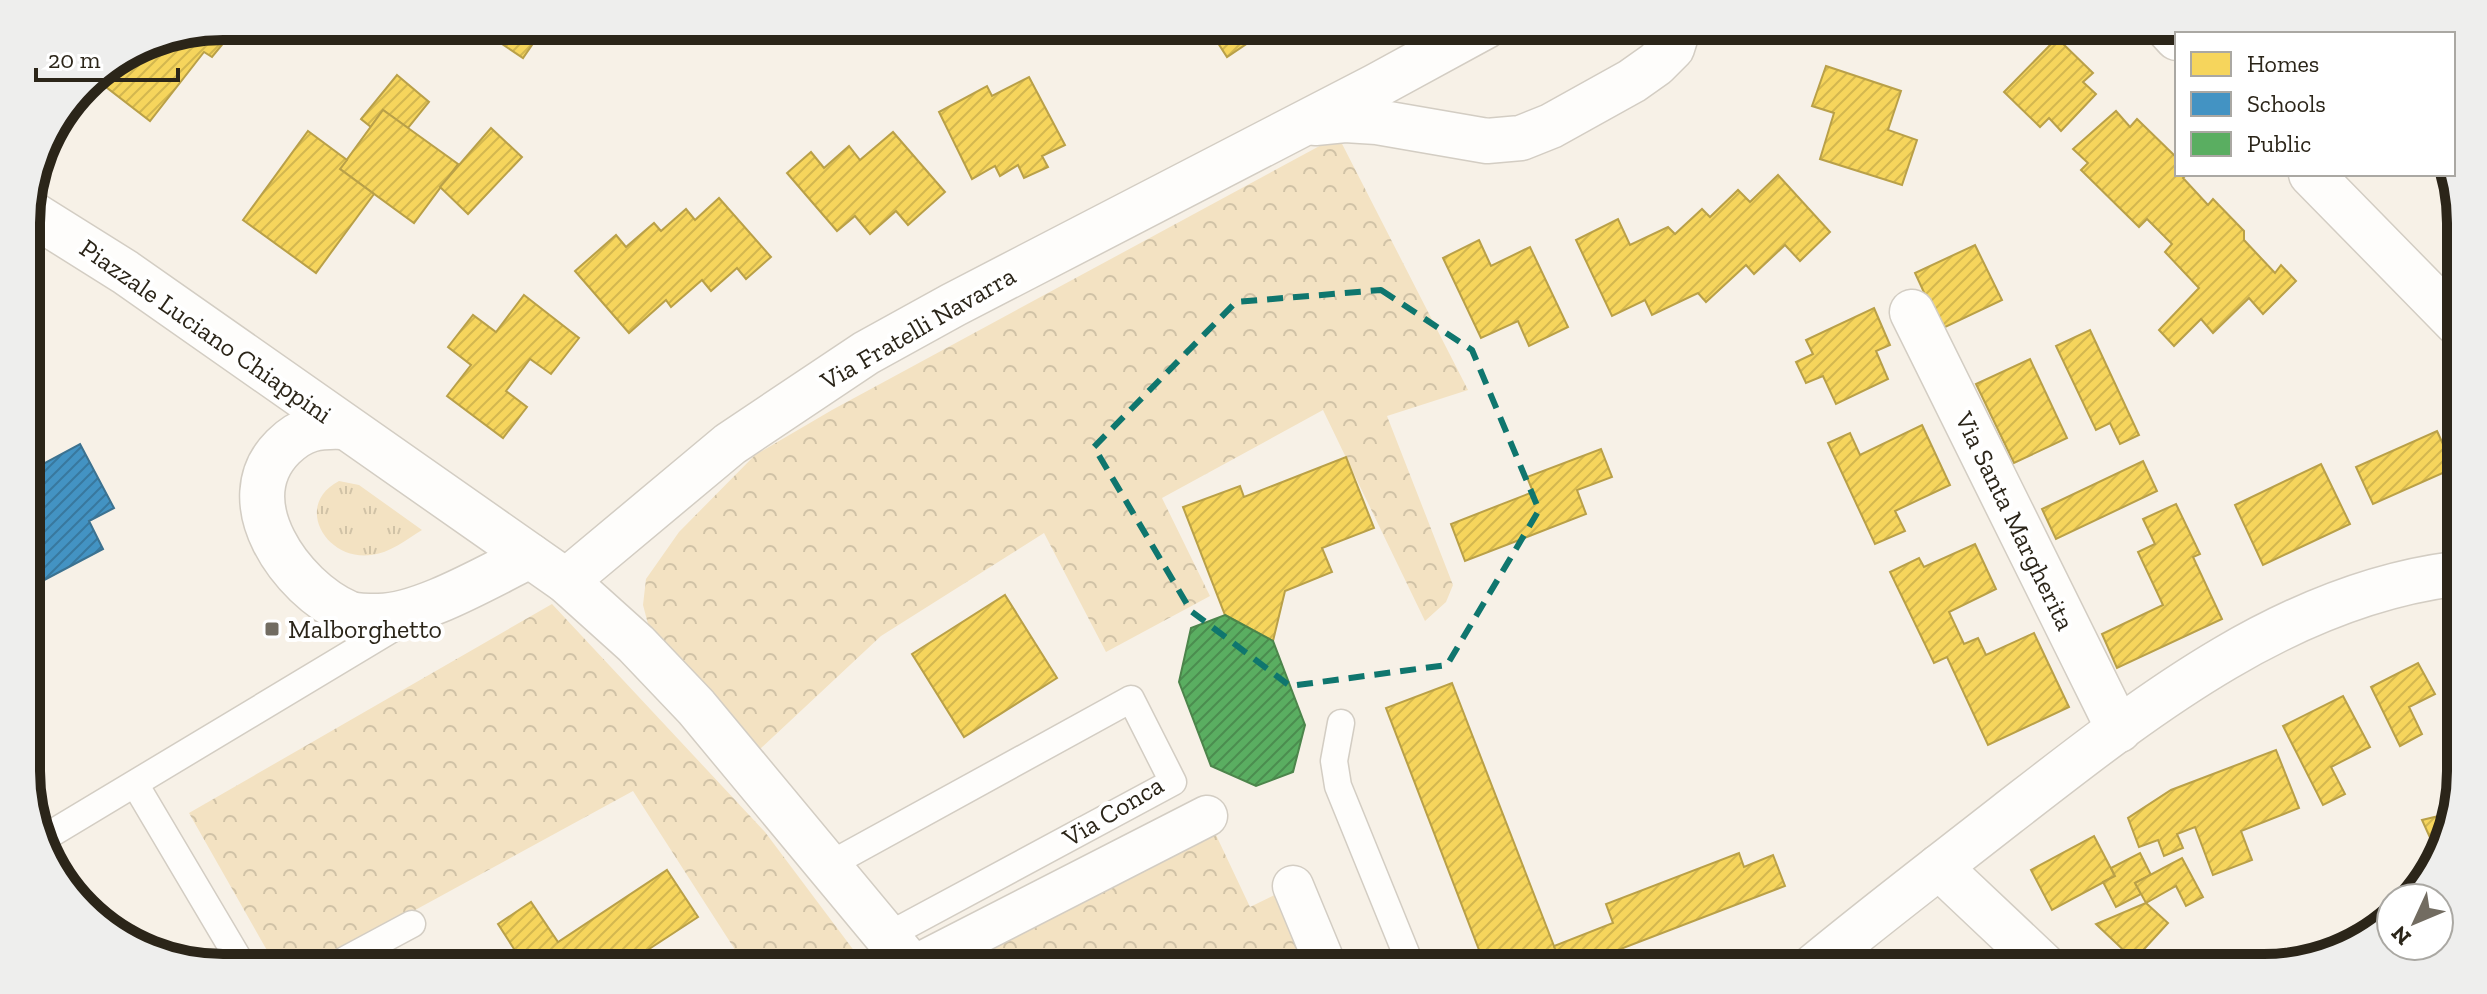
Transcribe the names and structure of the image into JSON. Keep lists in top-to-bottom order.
{
  "streets": {
    "street": ["Via Fratelli Navarra", "Piazzale Luciano Chiappini", "Via Santa Margherita"],
    "lane": ["Via Conca"]
  },
  "crossings": [
    ["Via Fratelli Navarra", "Piazzale Luciano Chiappini"]
  ],
  "places": {
    "transit": ["Malborghetto"]
  },
  "legend": ["Homes", "Schools", "Public"],
  "scale_bar": "20 m",
  "north": "bottom left"
}
